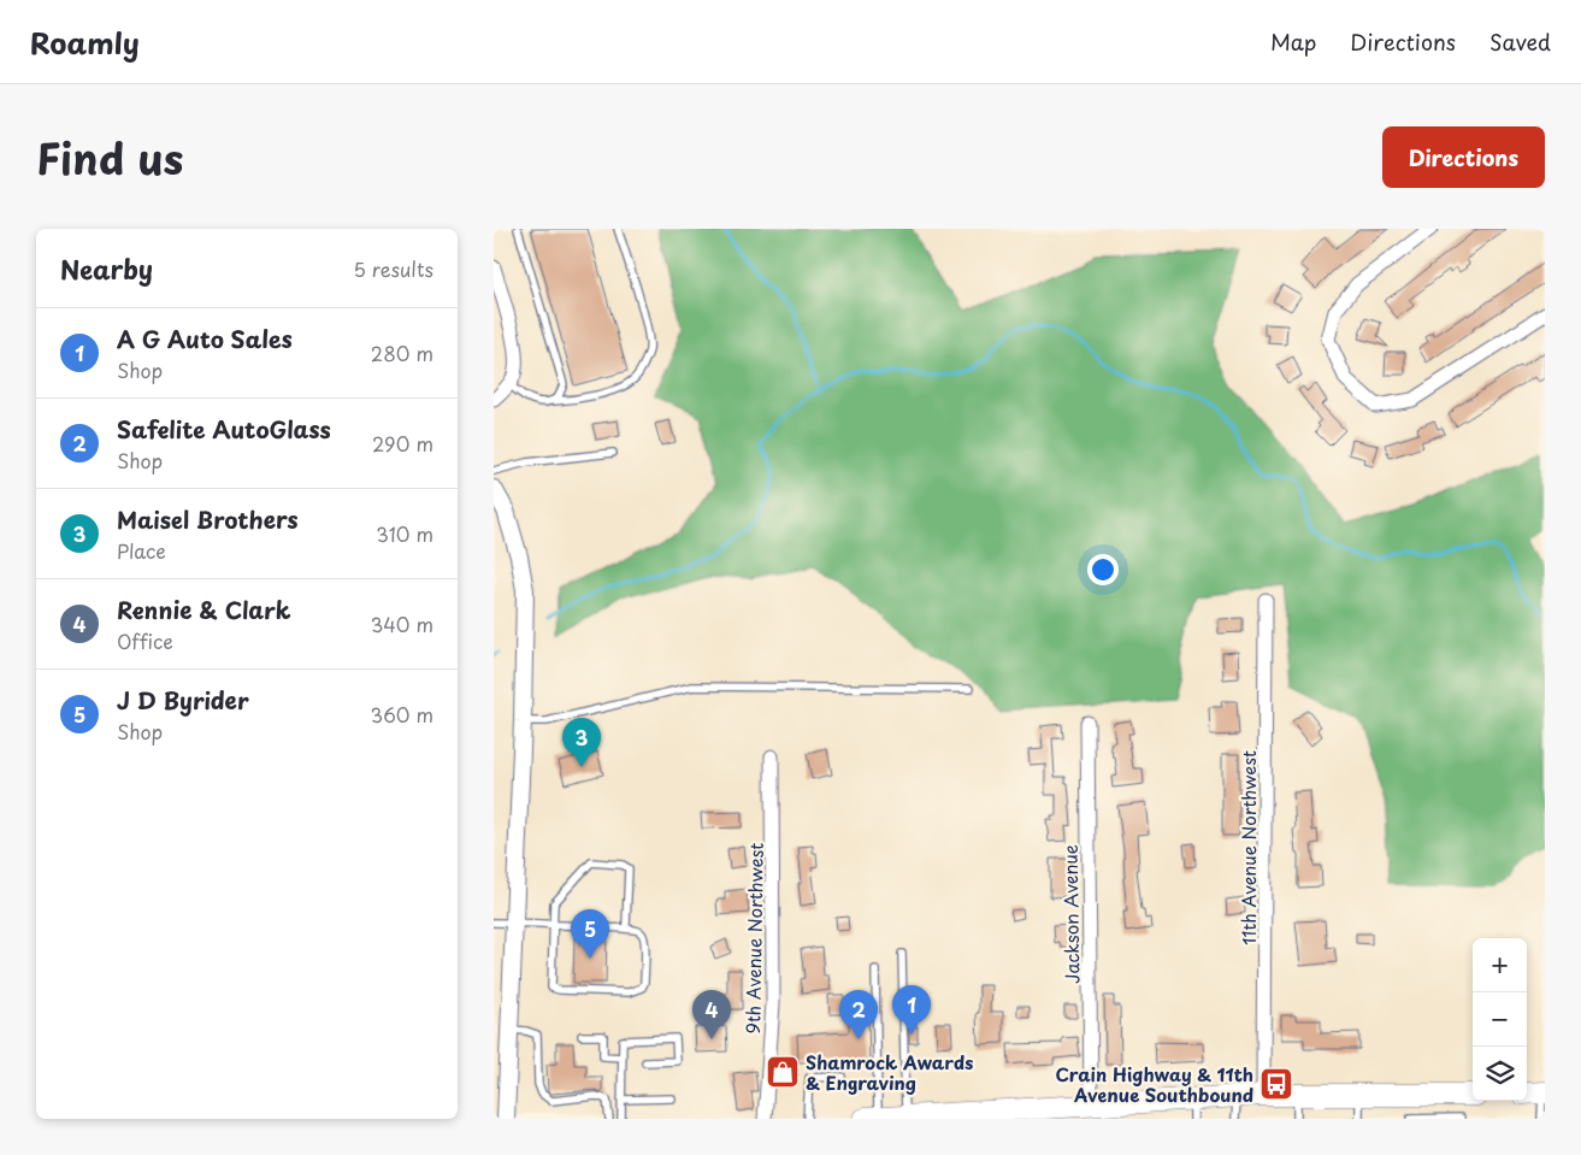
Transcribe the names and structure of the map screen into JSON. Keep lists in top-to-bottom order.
{
  "streets": {
    "street": ["11th Avenue Northwest", "Jackson Avenue", "9th Avenue Northwest"]
  },
  "places": {
    "shop": ["Shamrock Awards & Engraving"],
    "bus stop": ["Crain Highway & 11th Avenue Southbound"]
  },
  "page": {
    "header": "Roamly",
    "nav": ["Map", "Directions", "Saved"],
    "title": "Find us",
    "buttons": "Directions",
    "heading": ["Nearby", "5 results"],
    "list": [
      {
        "mark": "1",
        "name": "A G Auto Sales",
        "note": "Shop",
        "value": "280 m"
      },
      {
        "mark": "2",
        "name": "Safelite AutoGlass",
        "note": "Shop",
        "value": "290 m"
      },
      {
        "mark": "3",
        "name": "Maisel Brothers",
        "note": "Place",
        "value": "310 m"
      },
      {
        "mark": "4",
        "name": "Rennie & Clark",
        "note": "Office",
        "value": "340 m"
      },
      {
        "mark": "5",
        "name": "J D Byrider",
        "note": "Shop",
        "value": "360 m"
      }
    ],
    "pins": [
      "3",
      "5",
      "1",
      "2",
      "4"
    ],
    "map_buttons": ["+", "−"]
  }
}
